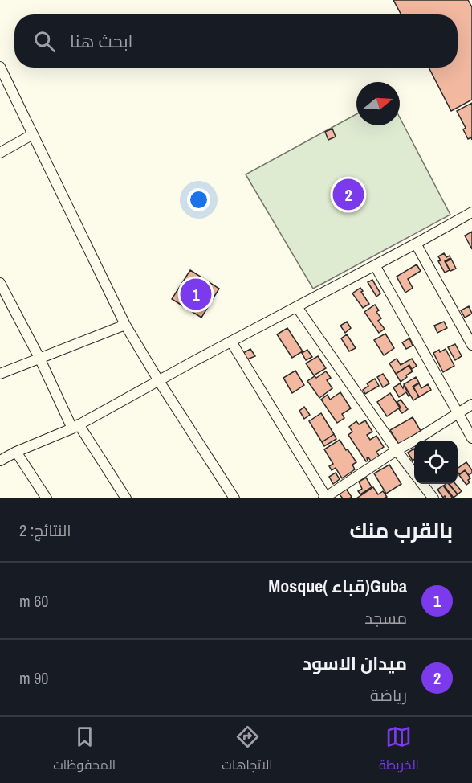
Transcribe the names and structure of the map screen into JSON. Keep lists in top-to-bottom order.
{
  "north": "right",
  "page": {
    "search": "ابحث هنا",
    "pins": ["2", "1"],
    "heading": ["بالقرب منك", "النتائج: 2"],
    "list": [
      {
        "mark": "1",
        "name": "Guba(قباء )Mosque",
        "note": "مسجد",
        "value": "60 m"
      },
      {
        "mark": "2",
        "name": "ميدان الاسود",
        "note": "رياضة",
        "value": "90 m"
      }
    ],
    "nav": ["الخريطة", "الاتجاهات", "المحفوظات"]
  }
}
